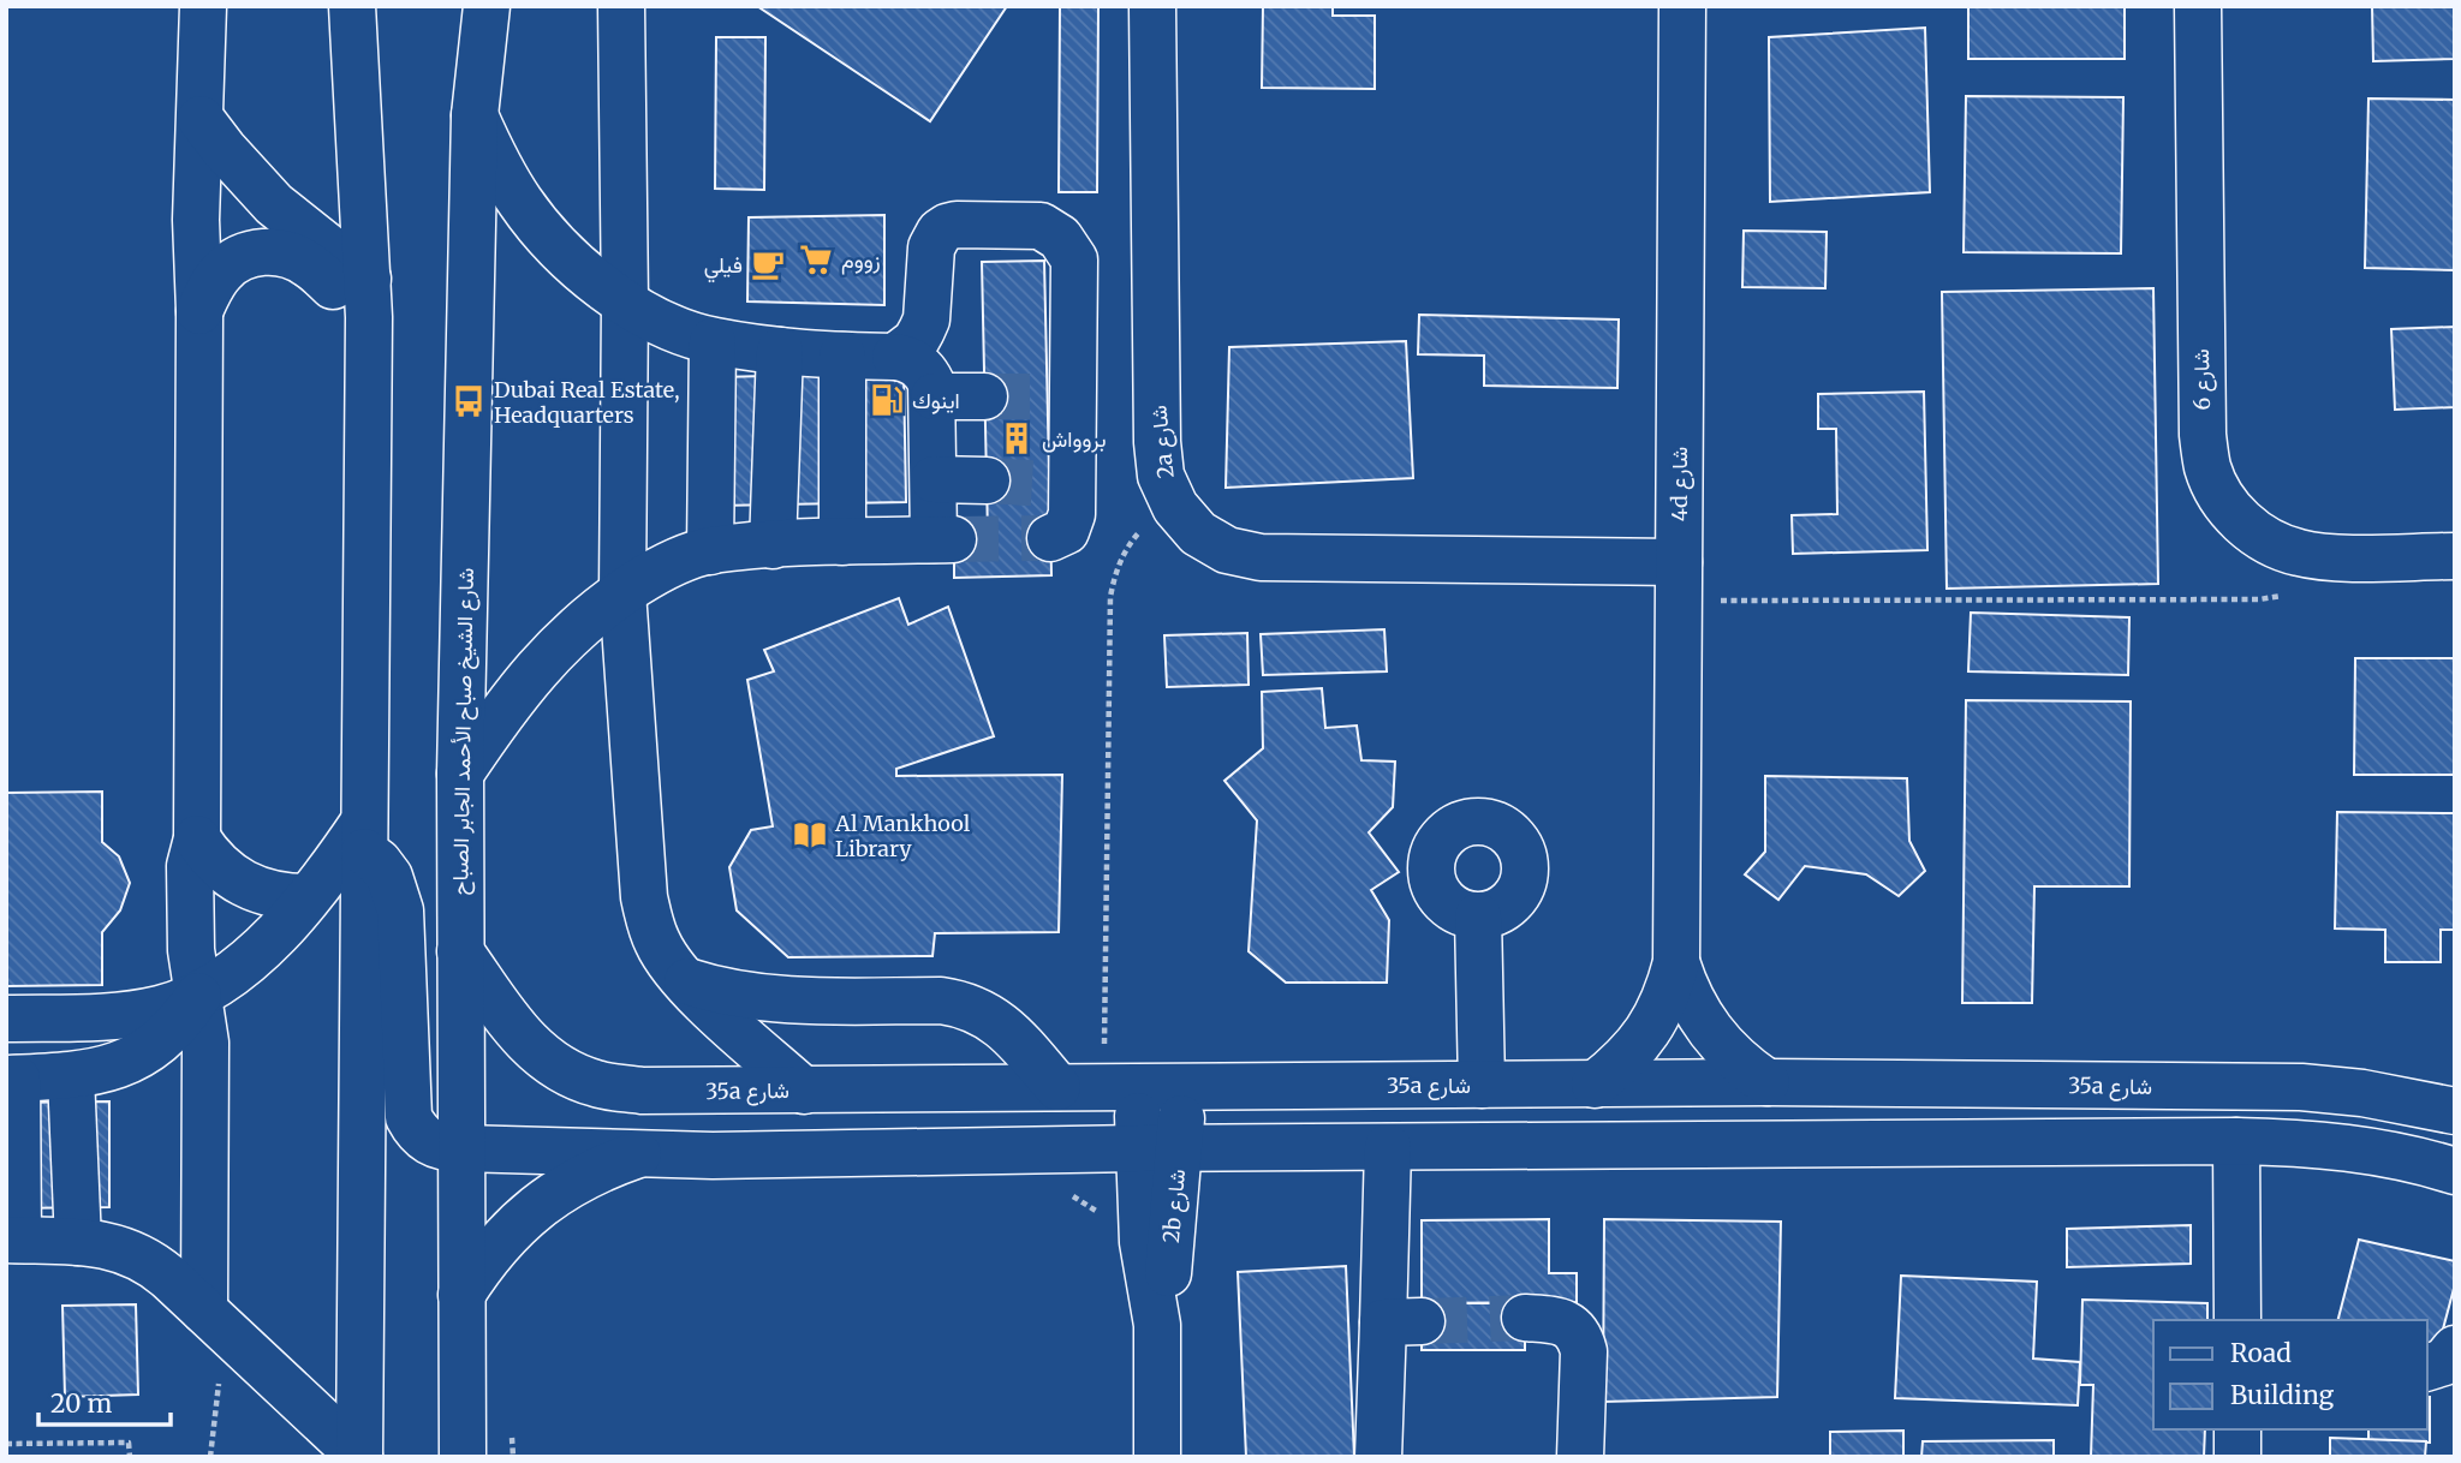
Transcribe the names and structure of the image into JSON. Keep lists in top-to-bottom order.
{
  "streets": {
    "street": [
      "شارع 6",
      "2a شارع",
      "4d شارع",
      "شارع الشيخ صباح الأحمد الجابر الصباح",
      "35a شارع",
      "2b شارع"
    ]
  },
  "crossings": [
    ["2a شارع", "4d شارع"],
    ["4d شارع", "35a شارع"],
    ["شارع الشيخ صباح الأحمد الجابر الصباح", "35a شارع"],
    ["35a شارع", "2b شارع"]
  ],
  "places": {
    "supermarket": ["زووم"],
    "cafe": ["فيلي"],
    "fuel station": ["اينوك"],
    "bus stop": ["Dubai Real Estate, Headquarters"],
    "building": ["بروواش"],
    "library": ["Al Mankhool Library"]
  },
  "legend": ["Road", "Building"],
  "scale_bar": "20 m"
}
